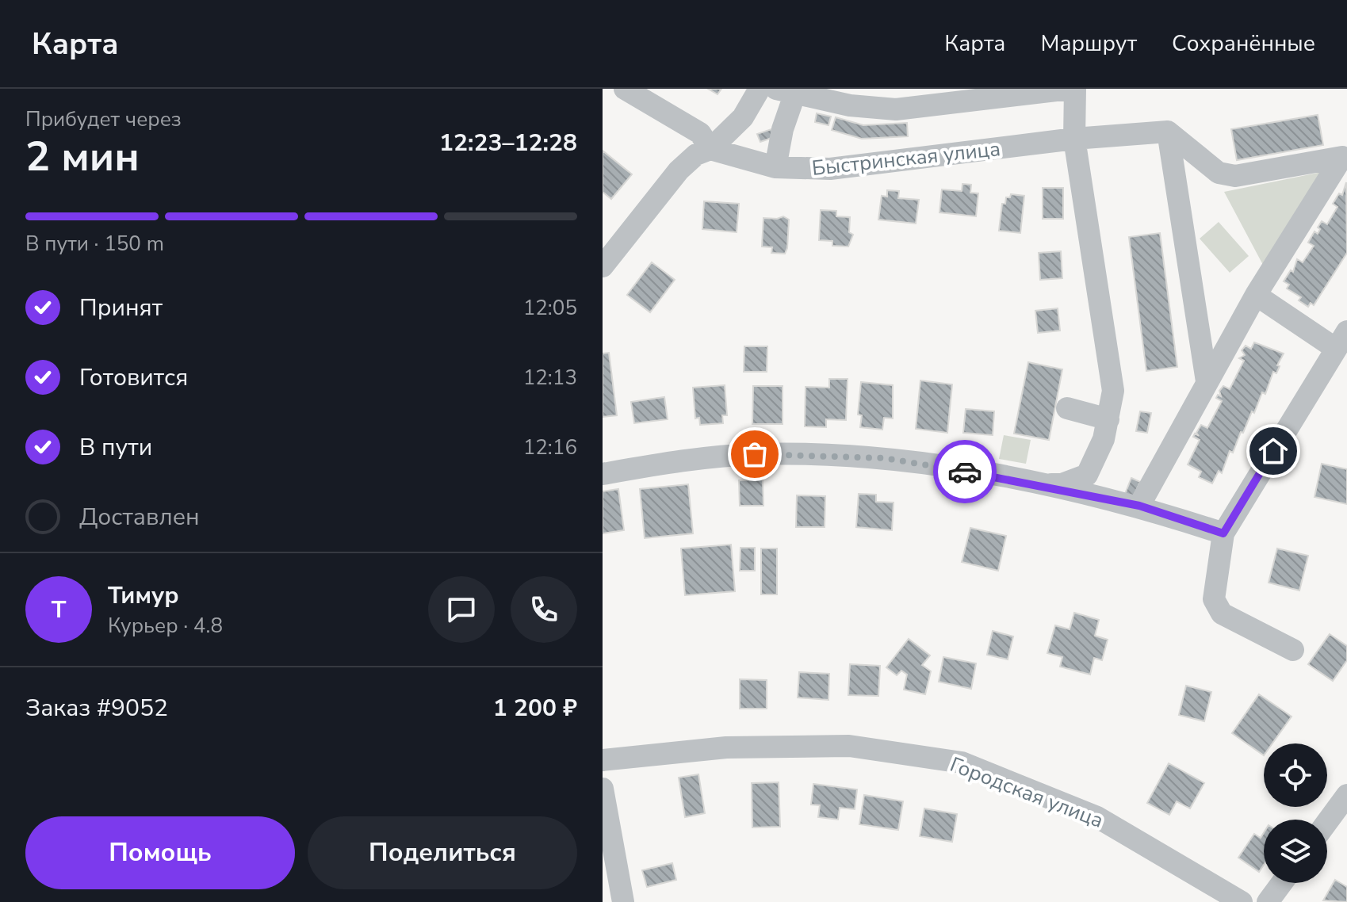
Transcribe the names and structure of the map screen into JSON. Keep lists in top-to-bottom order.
{
  "streets": {
    "street": ["Быстринская улица", "Городская улица"]
  },
  "page": {
    "header": "Карта",
    "nav": ["Карта", "Маршрут", "Сохранённые"],
    "heading": ["2 мин", "Прибудет через", "12:23–12:28"],
    "panel": [
      "Тимур",
      "Курьер · 4.8",
      "Заказ #9052",
      "1 200 ₽"
    ],
    "bar": "В пути · 150 m",
    "list": [
      ["Принят", "12:05"],
      ["Готовится", "12:13"],
      ["В пути", "12:16"],
      "Доставлен"
    ],
    "round": "Т",
    "buttons": ["Помощь", "Поделиться"]
  }
}
